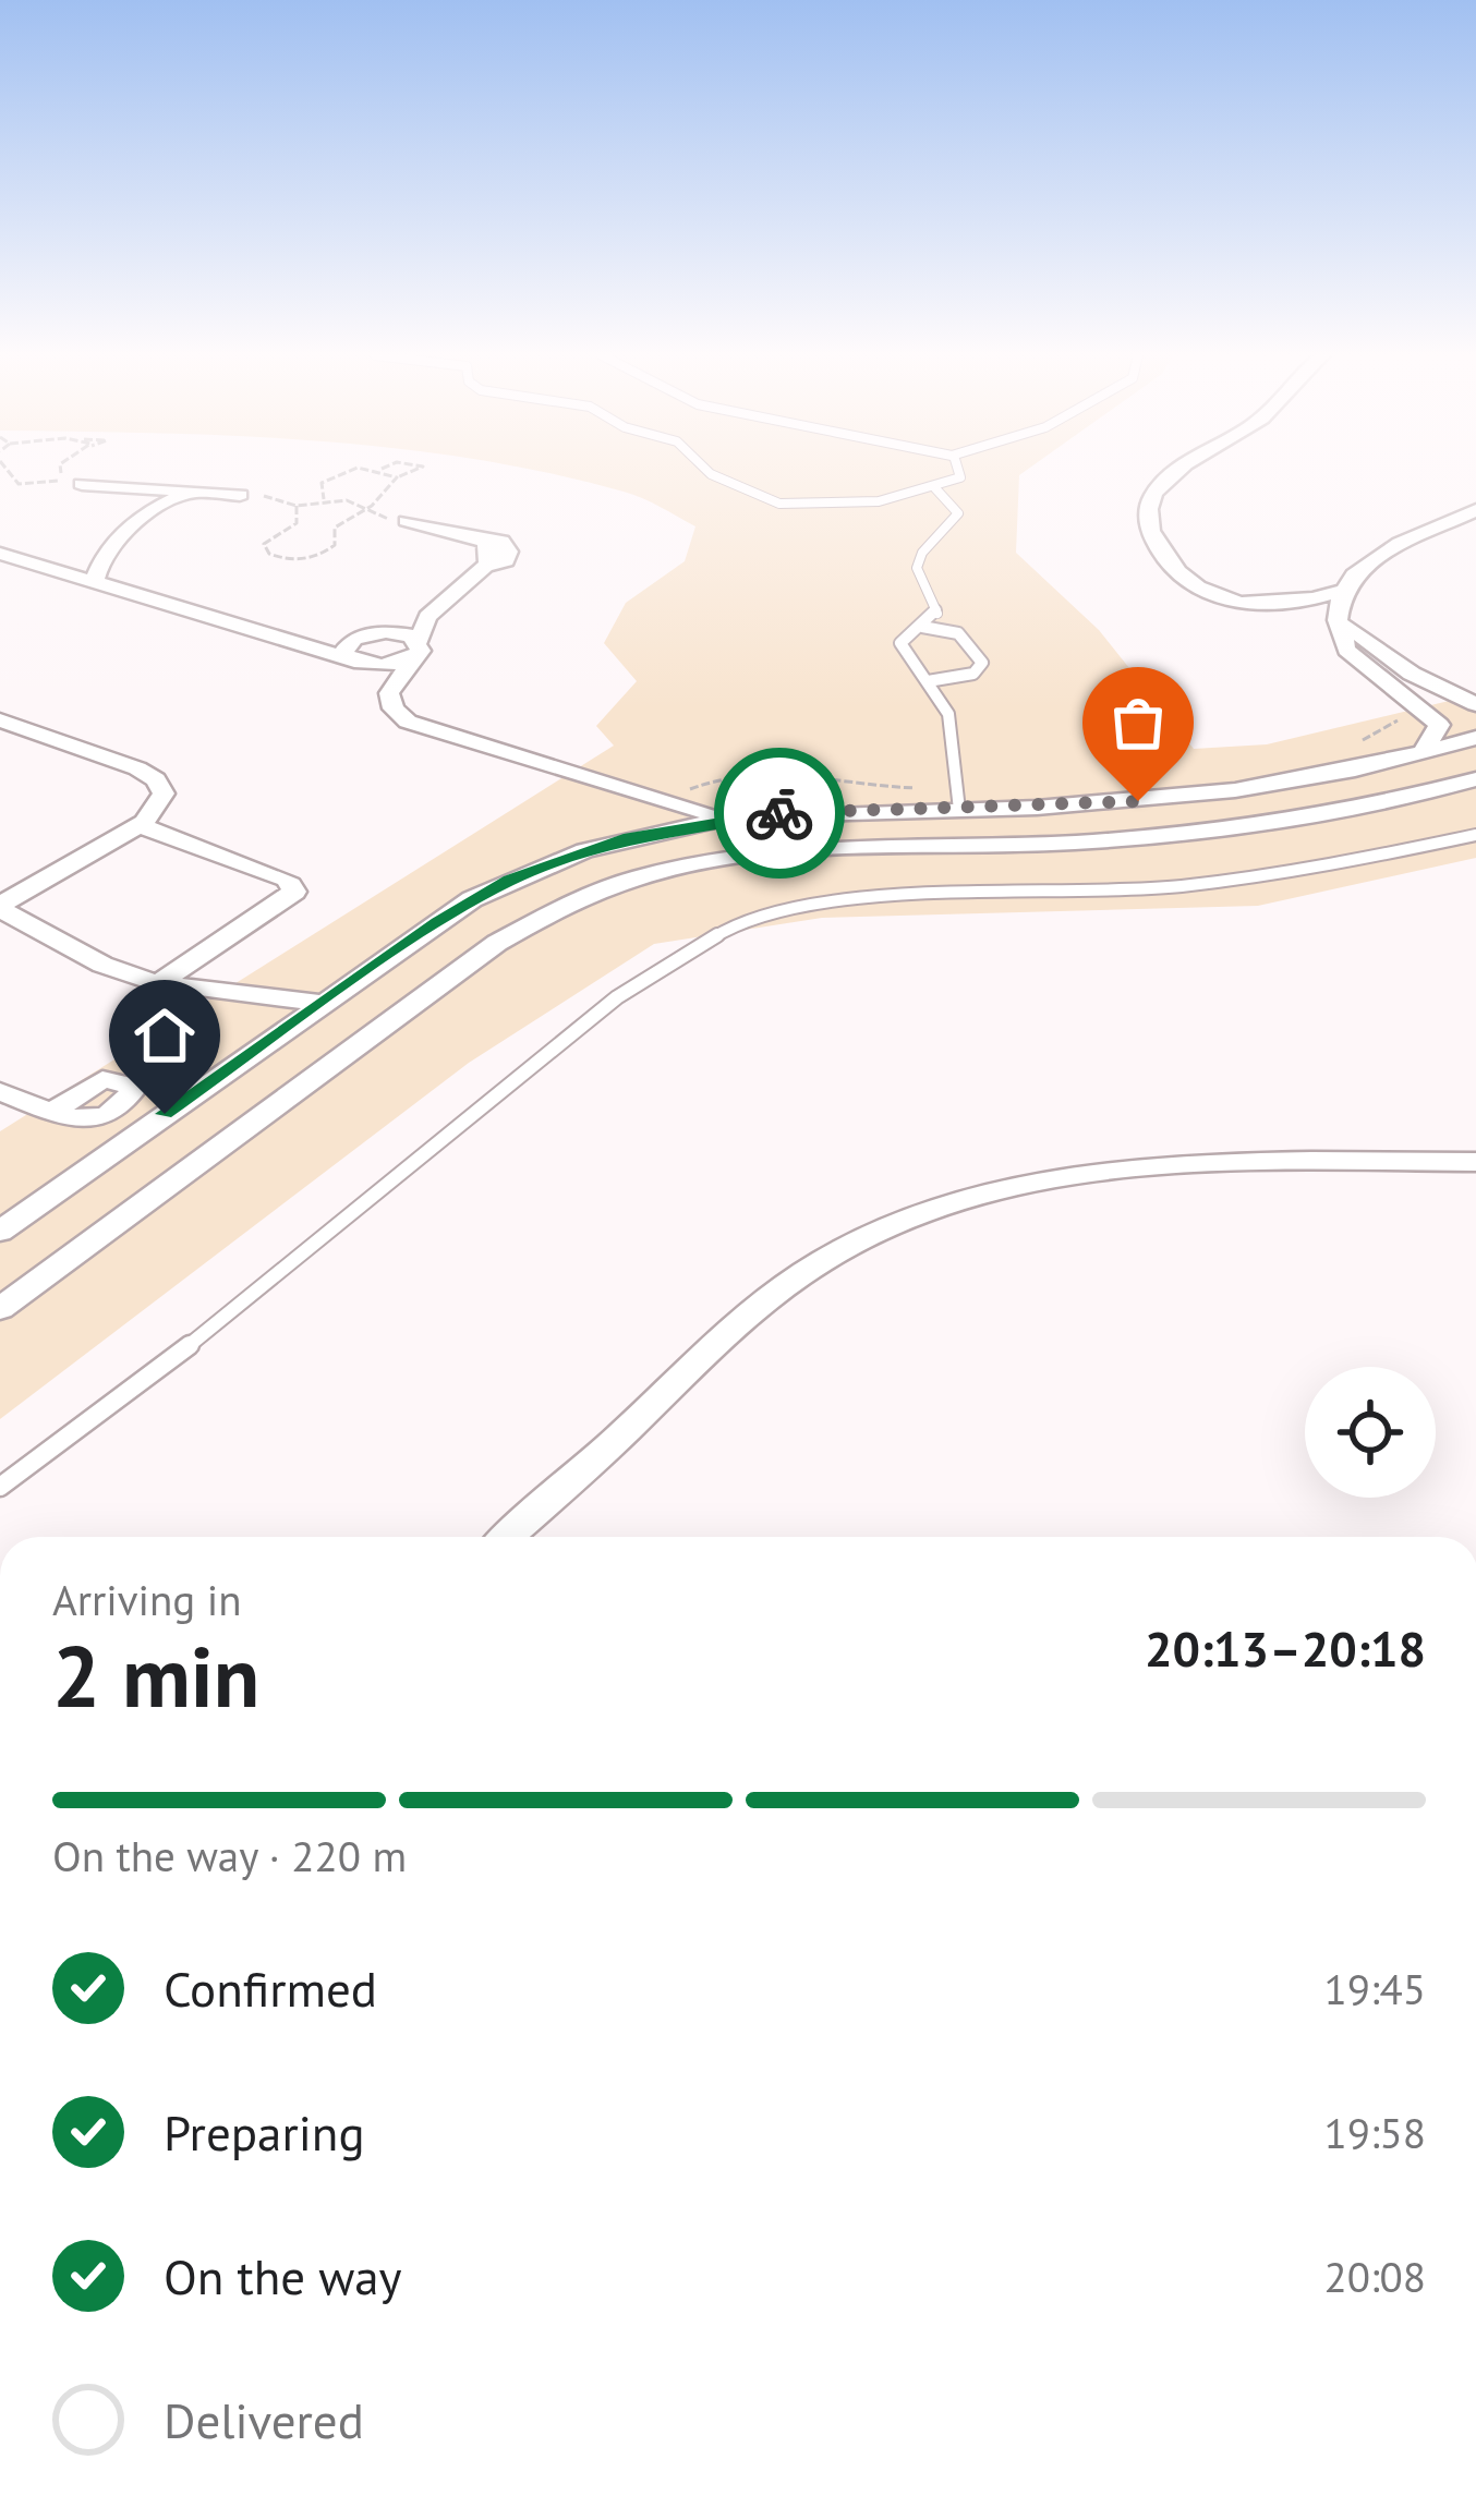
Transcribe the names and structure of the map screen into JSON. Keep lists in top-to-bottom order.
{
  "page": {
    "heading": ["2 min", "Arriving in", "20:13–20:18"],
    "bar": "On the way · 220 m",
    "list": [
      ["Confirmed", "19:45"],
      ["Preparing", "19:58"],
      ["On the way", "20:08"],
      "Delivered"
    ]
  }
}
